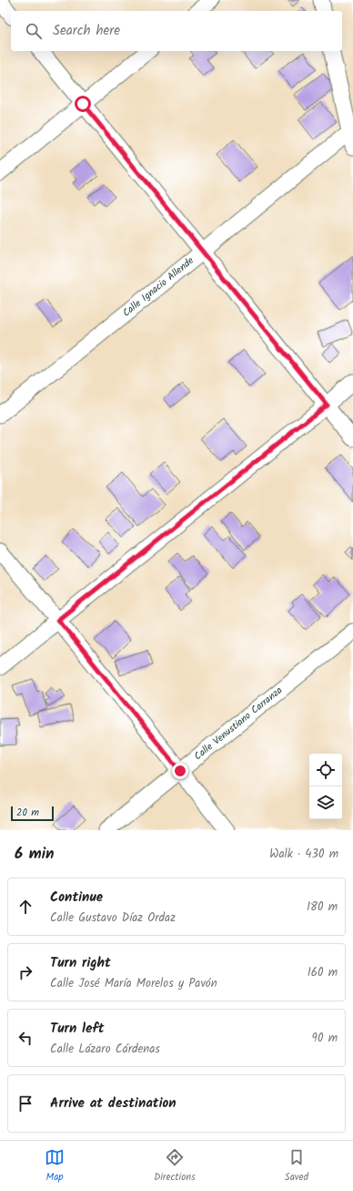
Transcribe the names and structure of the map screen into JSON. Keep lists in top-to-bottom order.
{
  "streets": {
    "street": ["Calle Ignacio Allende", "Calle Venustiano Carranza"]
  },
  "scale_bar": "20 m",
  "page": {
    "search": "Search here",
    "scale": "20 m",
    "heading": ["6 min", "Walk · 430 m"],
    "list": [
      ["Continue", "Calle Gustavo Díaz Ordaz", "180 m"],
      ["Turn right", "Calle José María Morelos y Pavón", "160 m"],
      ["Turn left", "Calle Lázaro Cárdenas", "90 m"],
      "Arrive at destination"
    ],
    "nav": ["Map", "Directions", "Saved"]
  }
}
